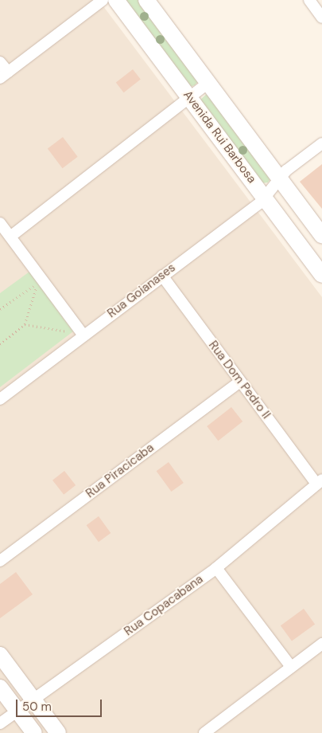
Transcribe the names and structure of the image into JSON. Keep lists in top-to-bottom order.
{
  "streets": {
    "street": [
      "Avenida Rui Barbosa",
      "Rua Goianases",
      "Rua Dom Pedro II",
      "Rua Piracicaba",
      "Rua Copacabana"
    ]
  },
  "crossings": [
    ["Avenida Rui Barbosa", "Rua Goianases"],
    ["Rua Goianases", "Rua Dom Pedro II"],
    ["Rua Dom Pedro II", "Rua Piracicaba"],
    ["Rua Dom Pedro II", "Rua Copacabana"]
  ],
  "scale_bar": "50 m"
}
